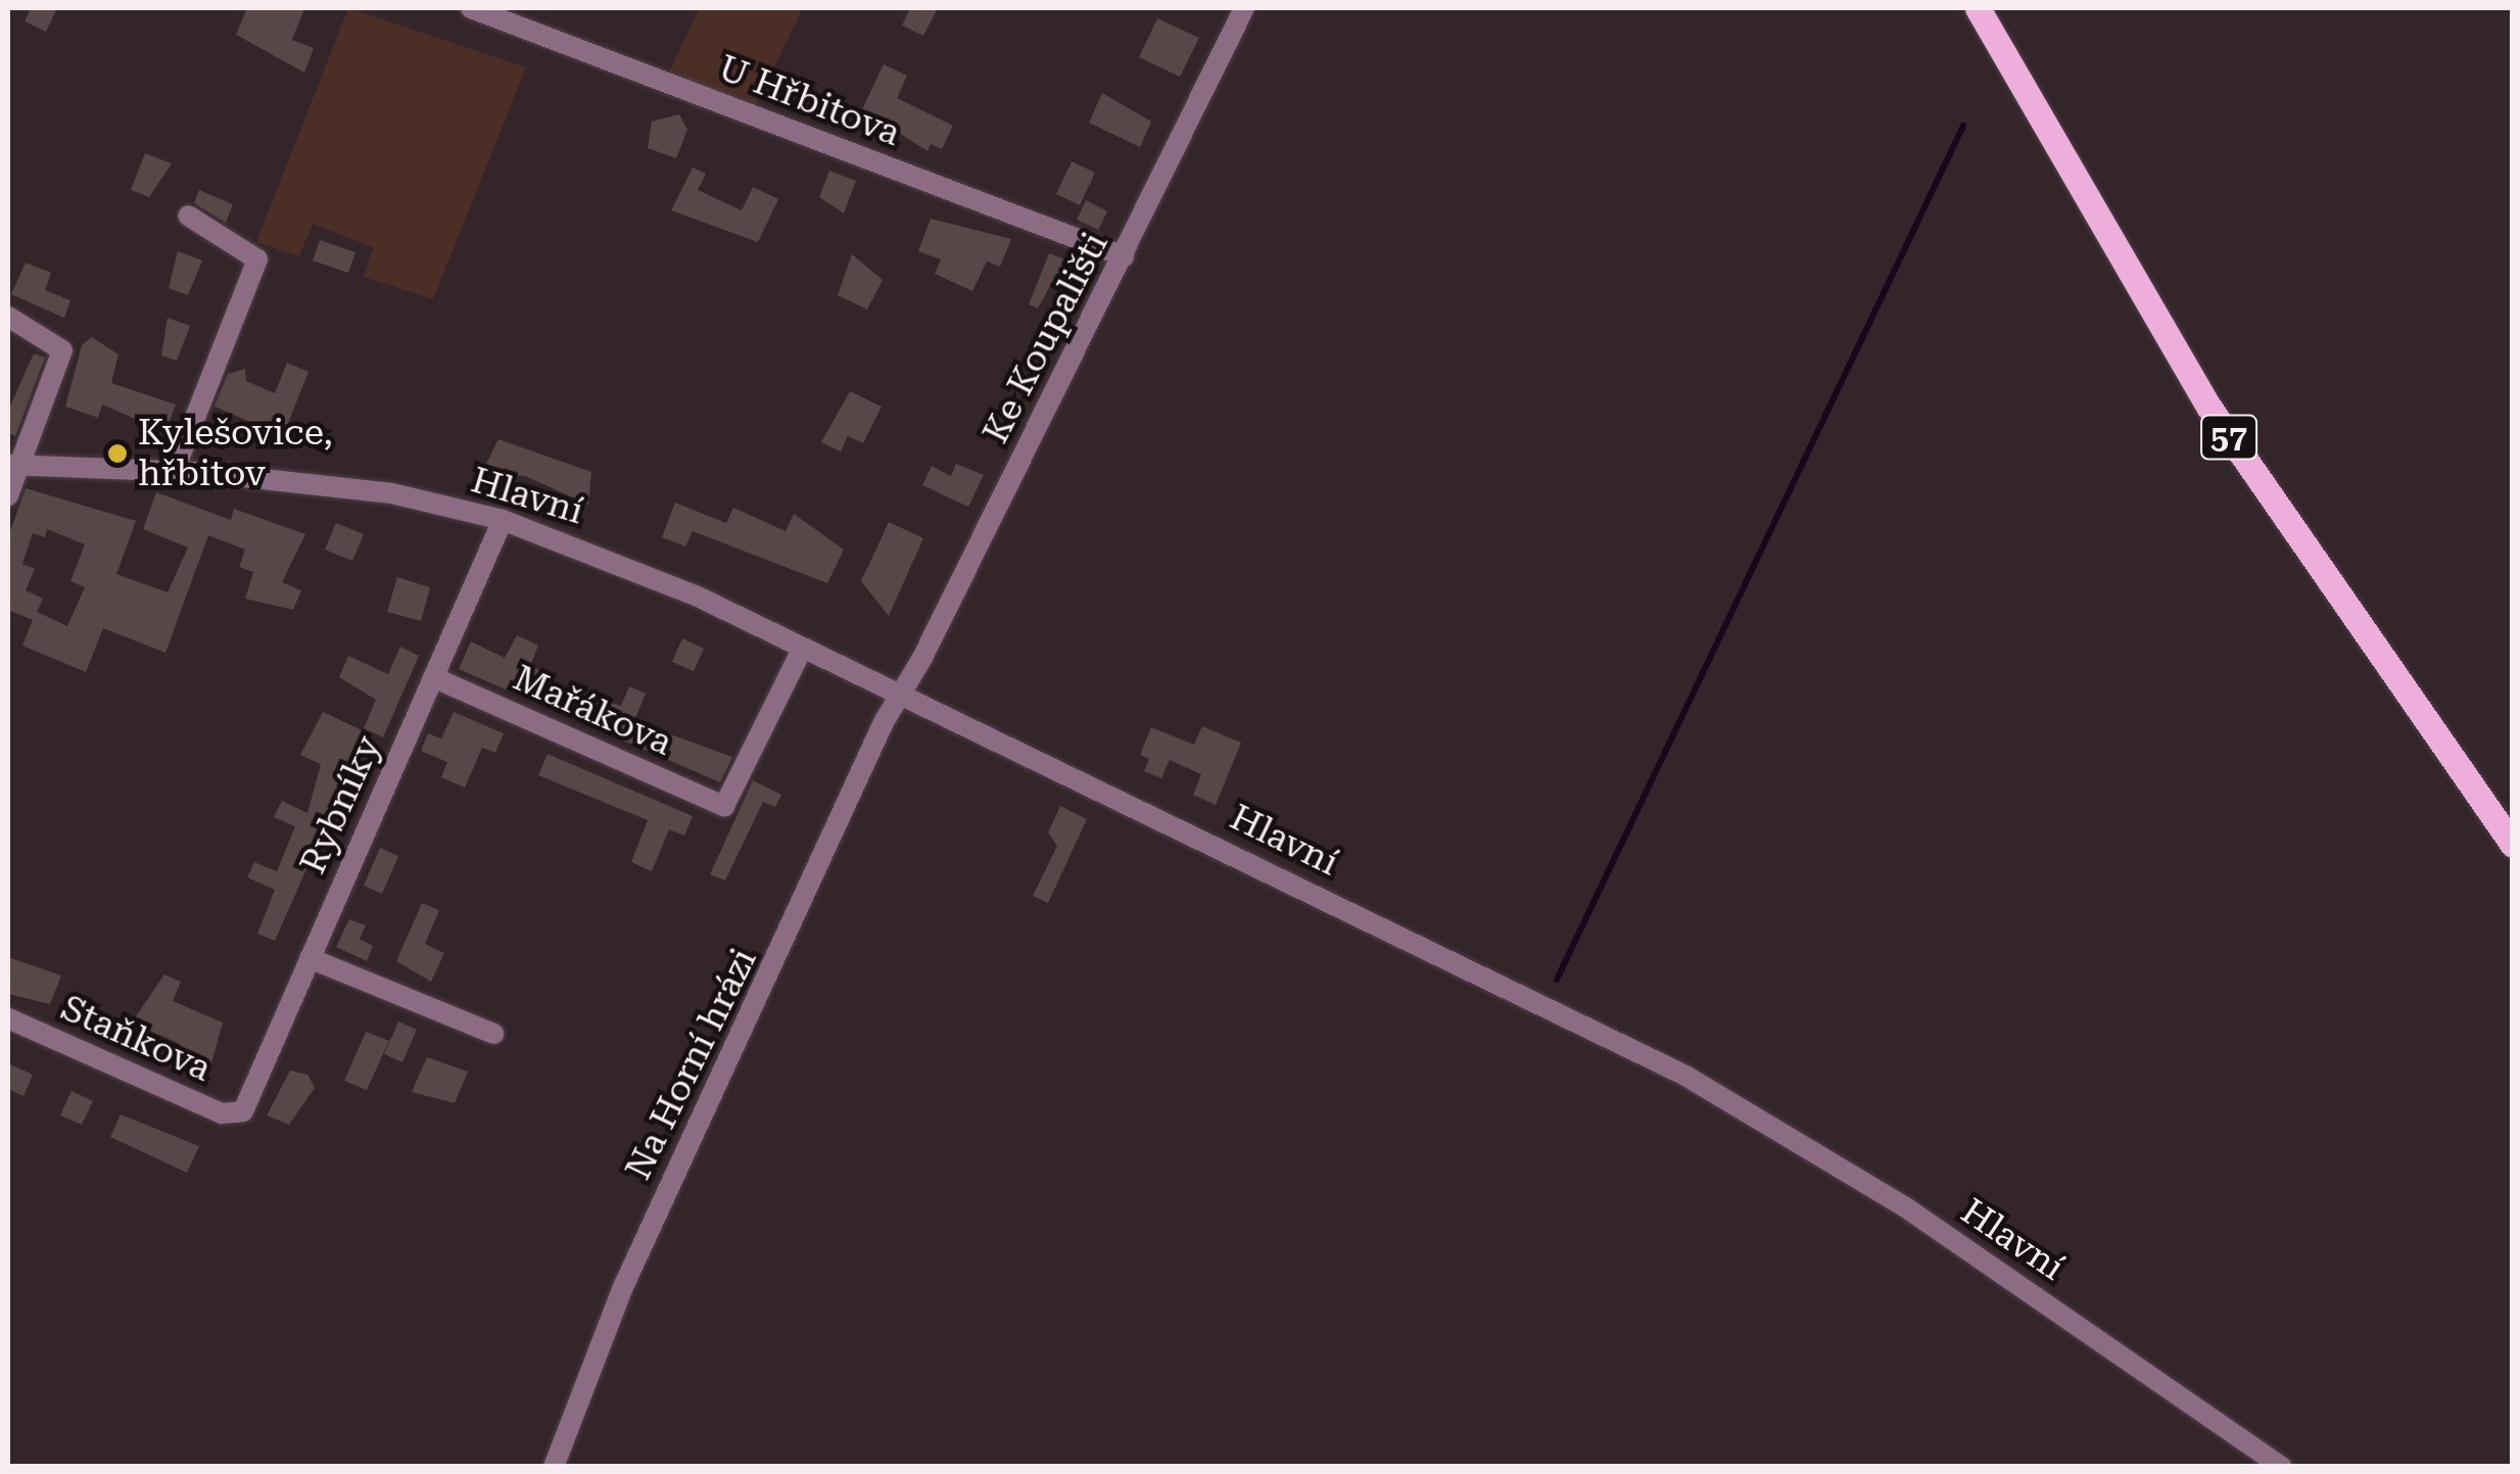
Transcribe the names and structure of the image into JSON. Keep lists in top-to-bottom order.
{
  "streets": {
    "main road": ["57"],
    "street": [
      "U Hřbitova",
      "Ke Koupališti",
      "Hlavní",
      "Mařákova",
      "Rybníky",
      "Staňkova",
      "Na Horní hrázi"
    ]
  },
  "crossings": [
    ["U Hřbitova", "Ke Koupališti"],
    ["Ke Koupališti", "Hlavní"],
    ["Ke Koupališti", "Na Horní hrázi"],
    ["Hlavní", "Mařákova"],
    ["Hlavní", "Rybníky"],
    ["Hlavní", "Na Horní hrázi"],
    ["Mařákova", "Rybníky"],
    ["Rybníky", "Staňkova"]
  ],
  "places": ["Kylešovice, hřbitov"]
}
